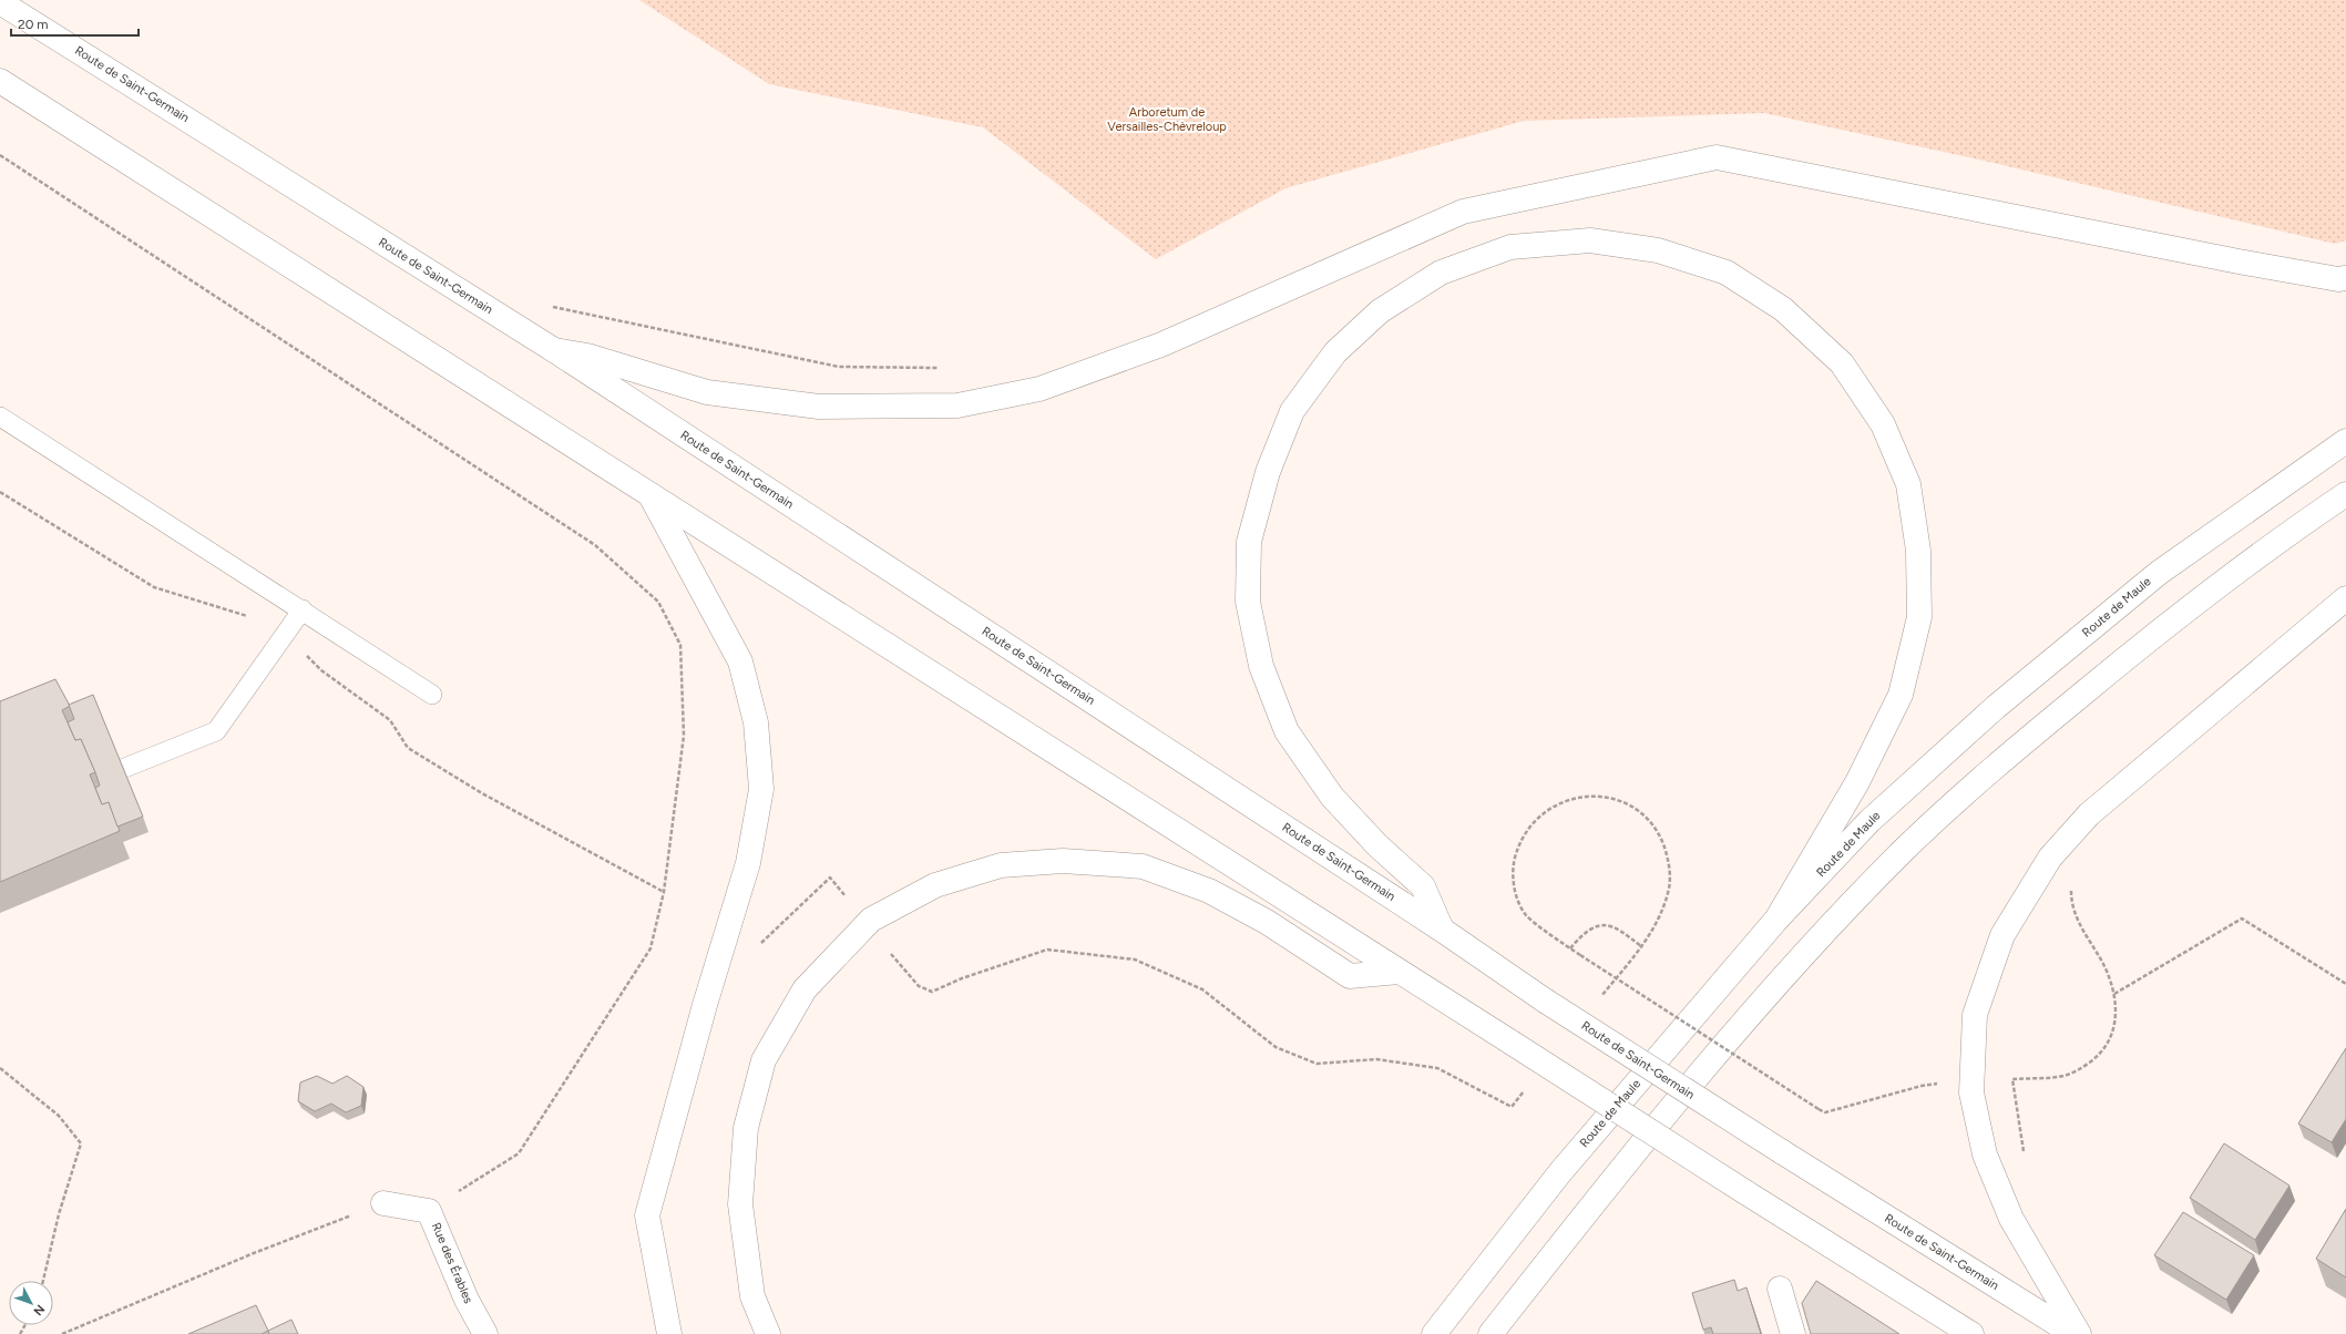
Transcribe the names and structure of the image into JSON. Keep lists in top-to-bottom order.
{
  "streets": {
    "main road": ["Route de Saint-Germain", "Route de Maule", "Rue des Érables"]
  },
  "parks": ["Arboretum de Versailles-Chèvreloup"],
  "scale_bar": "20 m",
  "north": "bottom right"
}
